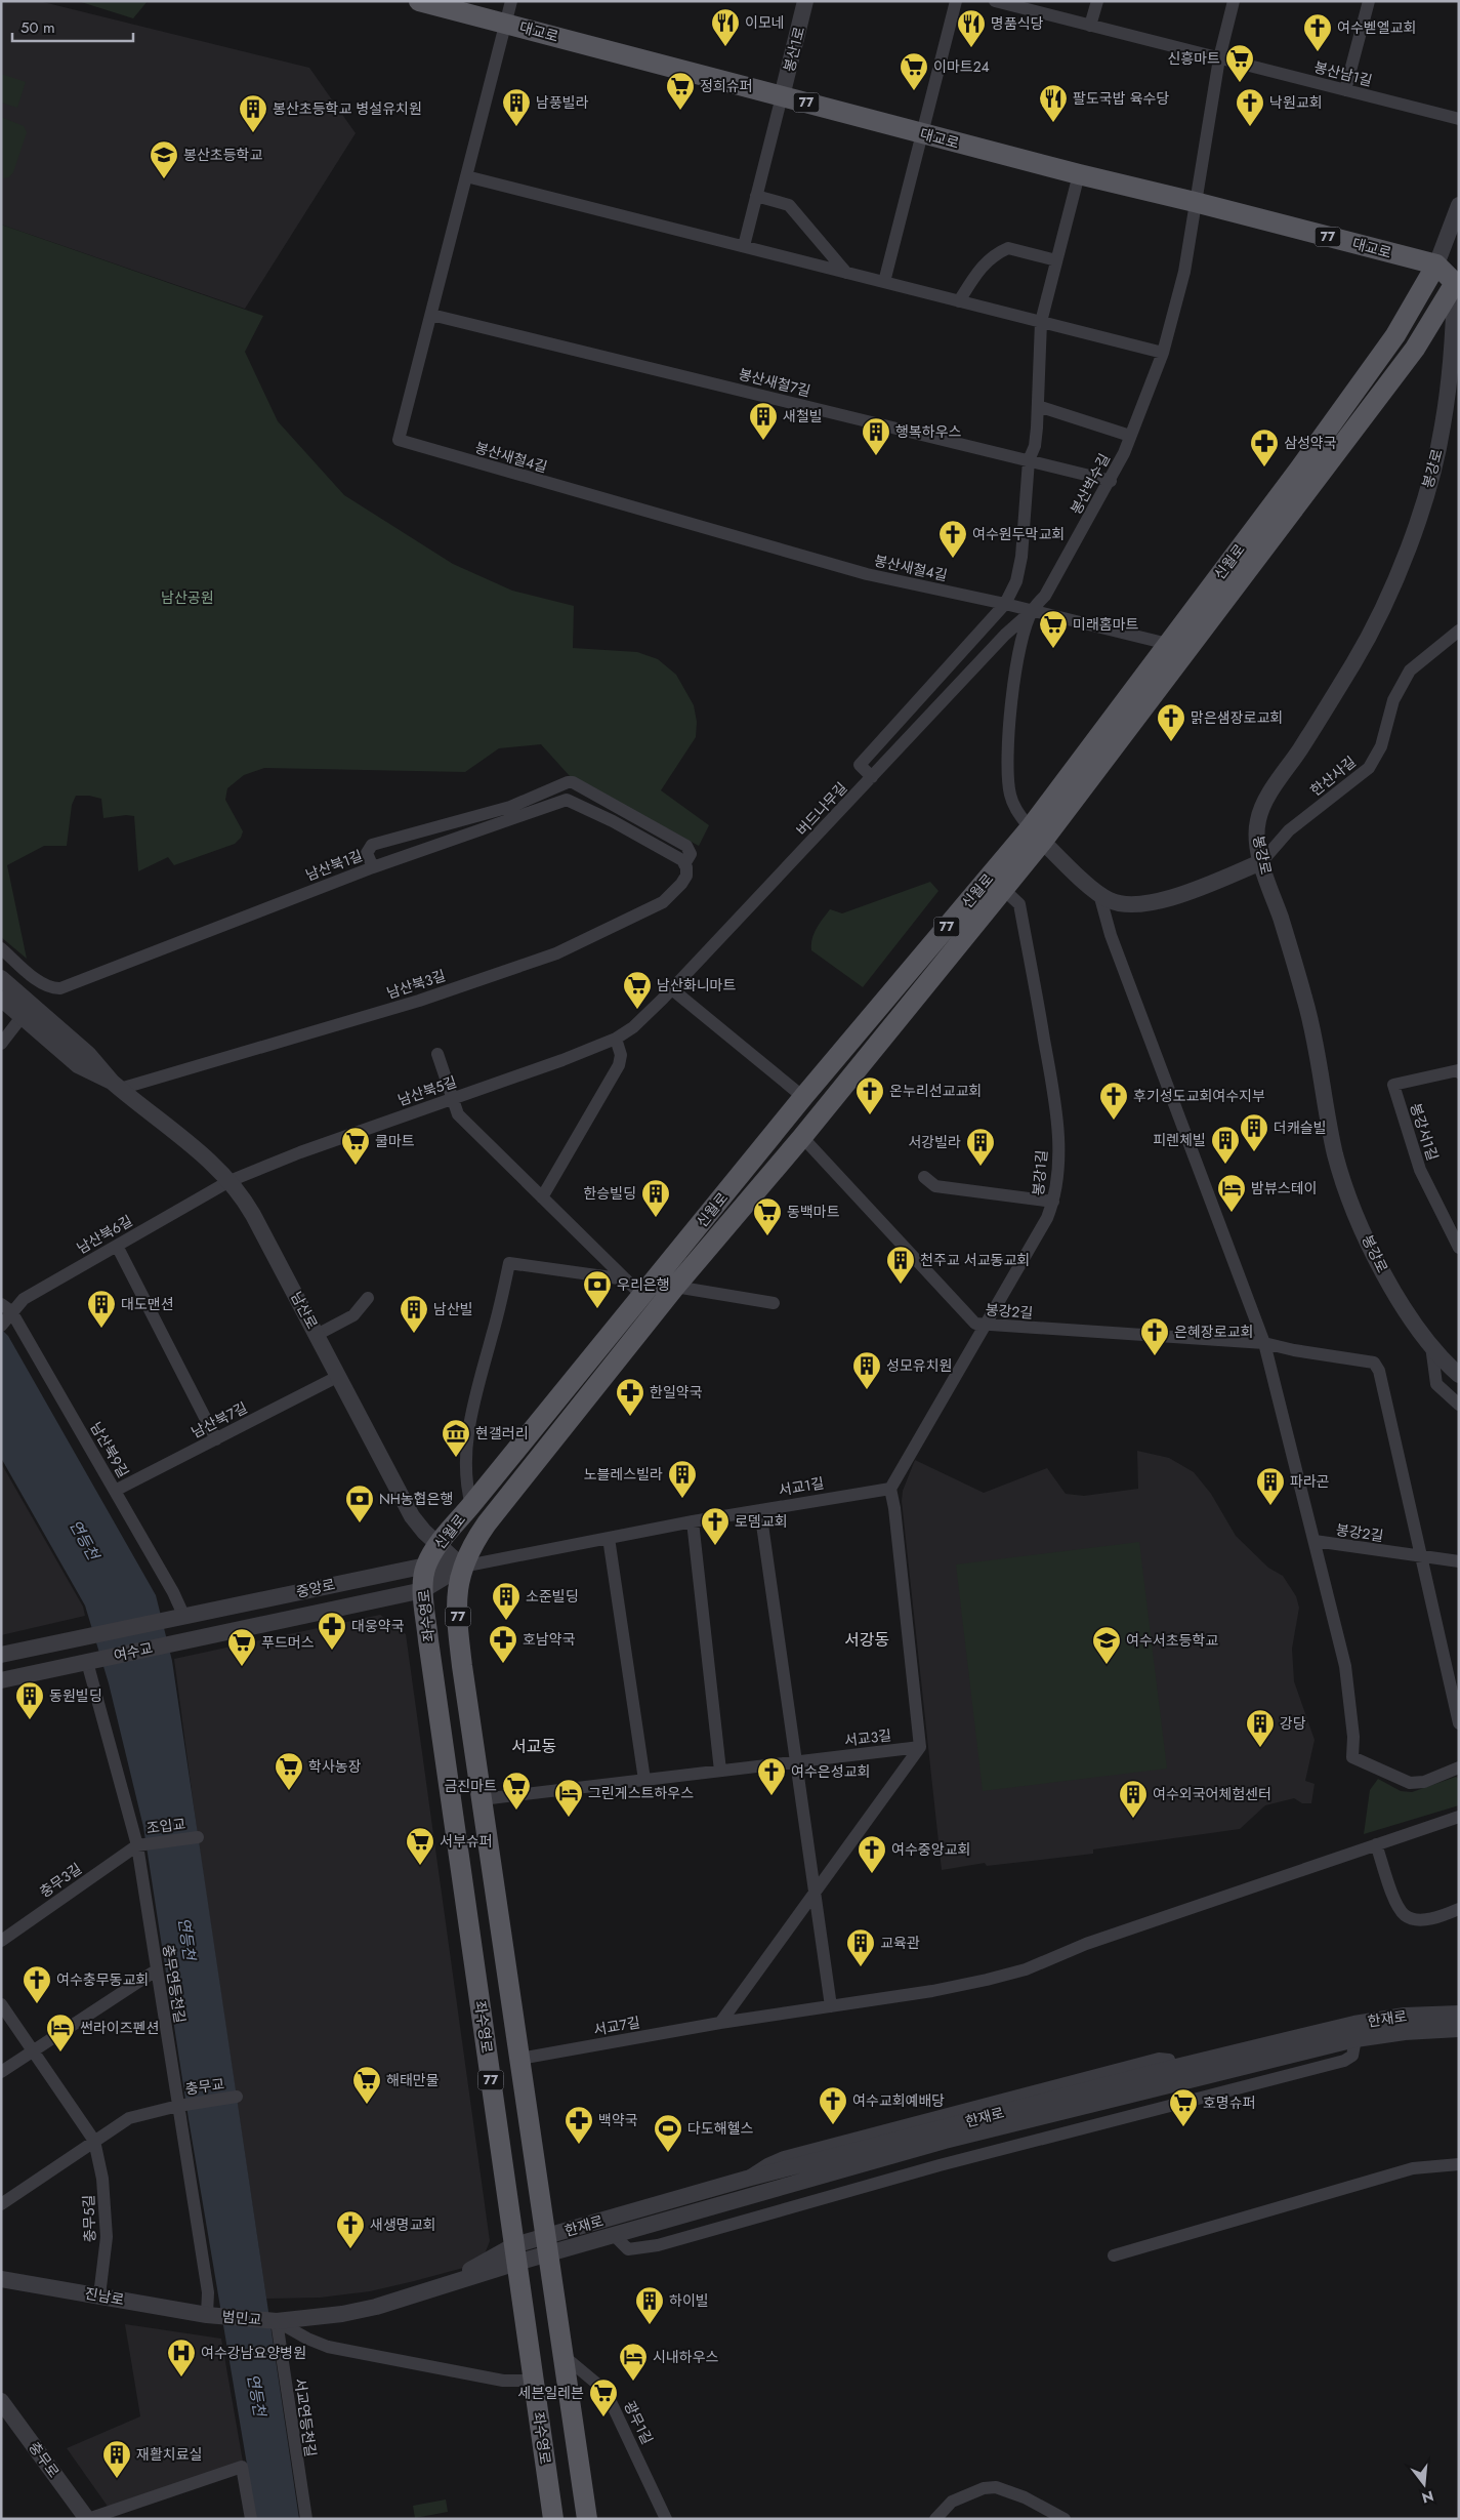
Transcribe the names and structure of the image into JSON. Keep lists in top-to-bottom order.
{
  "streets": {
    "main road": [
      "대교로",
      "77",
      "신월로",
      "좌수영로"
    ],
    "street": [
      "봉산1로",
      "봉산남1길",
      "봉산새철7길",
      "봉산새철4길",
      "봉강로",
      "봉산벅수길",
      "한산사길",
      "버드나무길",
      "남산북1길",
      "남산북3길",
      "남산북5길",
      "봉강서1길",
      "봉강1길",
      "남산북6길",
      "남산로",
      "봉강2길",
      "남산북7길",
      "남산북9길",
      "서교1길",
      "중앙로",
      "여수교",
      "서교3길",
      "조입교",
      "충무3길",
      "충무연등천길",
      "한재로",
      "서교7길",
      "충무교",
      "충무5길",
      "진남로",
      "범민교",
      "서교연등천길",
      "광무1길",
      "충무로"
    ]
  },
  "crossings": [
    ["대교로", "봉산1로"],
    ["대교로", "봉산새철4길"],
    ["대교로", "봉산벅수길"],
    ["대교로", "신월로"],
    ["77", "신월로"],
    ["77", "남산로"],
    ["77", "서교1길"],
    ["77", "중앙로"],
    ["77", "여수교"],
    ["77", "서교3길"],
    ["77", "한재로"],
    ["77", "서교7길"],
    ["77", "광무1길"],
    ["봉산새철7길", "봉산새철4길"],
    ["봉산새철7길", "봉산벅수길"],
    ["봉산새철4길", "봉산벅수길"],
    ["봉산새철4길", "신월로"],
    ["봉산새철4길", "버드나무길"],
    ["봉강로", "신월로"],
    ["봉강로", "한산사길"],
    ["봉산벅수길", "신월로"],
    ["봉산벅수길", "버드나무길"],
    ["신월로", "봉강1길"],
    ["신월로", "남산로"],
    ["신월로", "봉강2길"],
    ["신월로", "서교1길"],
    ["신월로", "중앙로"],
    ["신월로", "좌수영로"],
    ["신월로", "여수교"],
    ["버드나무길", "남산북5길"],
    ["남산북1길", "남산북3길"],
    ["남산북3길", "남산로"],
    ["남산북5길", "남산북6길"],
    ["남산북5길", "남산로"],
    ["봉강1길", "봉강2길"],
    ["봉강1길", "서교1길"],
    ["남산북6길", "남산로"],
    ["남산북6길", "남산북9길"],
    ["남산로", "남산북7길"],
    ["남산로", "서교1길"],
    ["남산로", "중앙로"],
    ["남산로", "여수교"],
    ["남산북7길", "남산북9길"],
    ["남산북9길", "중앙로"],
    ["남산북9길", "여수교"],
    ["서교1길", "중앙로"],
    ["서교1길", "여수교"],
    ["중앙로", "좌수영로"],
    ["중앙로", "여수교"],
    ["좌수영로", "여수교"],
    ["좌수영로", "한재로"],
    ["여수교", "충무연등천길"],
    ["조입교", "충무3길"],
    ["조입교", "충무연등천길"],
    ["충무3길", "충무연등천길"],
    ["충무연등천길", "충무교"],
    ["충무연등천길", "진남로"],
    ["충무연등천길", "범민교"],
    ["충무5길", "진남로"],
    ["진남로", "범민교"],
    ["범민교", "서교연등천길"]
  ],
  "districts": ["서강동", "서교동"],
  "water": ["연등천"],
  "parks": ["남산공원"],
  "places": {
    "restaurant": ["이모네", "명품식당", "팔도국밥 육수당"],
    "church": [
      "여수벧엘교회",
      "낙원교회",
      "여수원두막교회",
      "맑은샘장로교회",
      "온누리선교교회",
      "후기성도교회여수지부",
      "은혜장로교회",
      "로뎀교회",
      "여수은성교회",
      "여수중앙교회",
      "여수충무동교회",
      "여수교회예배당",
      "새생명교회"
    ],
    "supermarket": [
      "신흥마트",
      "이마트24",
      "정희슈퍼",
      "미래홈마트",
      "남산화니마트",
      "쿨마트",
      "동백마트",
      "푸드머스",
      "학사농장",
      "금진마트",
      "서부슈퍼",
      "해태만물",
      "호명슈퍼",
      "세븐일레븐"
    ],
    "building": [
      "남풍빌라",
      "봉산초등학교 병설유치원",
      "새철빌",
      "행복하우스",
      "더캐슬빌",
      "피렌체빌",
      "서강빌라",
      "한승빌딩",
      "천주교 서교동교회",
      "대도맨션",
      "남산빌",
      "성모유치원",
      "노블레스빌라",
      "파라곤",
      "소준빌딩",
      "동원빌딩",
      "강당",
      "여수외국어체험센터",
      "교육관",
      "하이빌",
      "재활치료실"
    ],
    "school or university": ["봉산초등학교", "여수서초등학교"],
    "pharmacy": [
      "삼성약국",
      "한일약국",
      "대웅약국",
      "호남약국",
      "백약국"
    ],
    "hotel": [
      "밤뷰스테이",
      "그린게스트하우스",
      "썬라이즈펜션",
      "시내하우스"
    ],
    "bank": ["우리은행", "NH농협은행"],
    "museum": ["현갤러리"],
    "sports": ["다도해헬스"],
    "hospital": ["여수강남요양병원"]
  },
  "scale_bar": "50 m",
  "north": "bottom"
}
